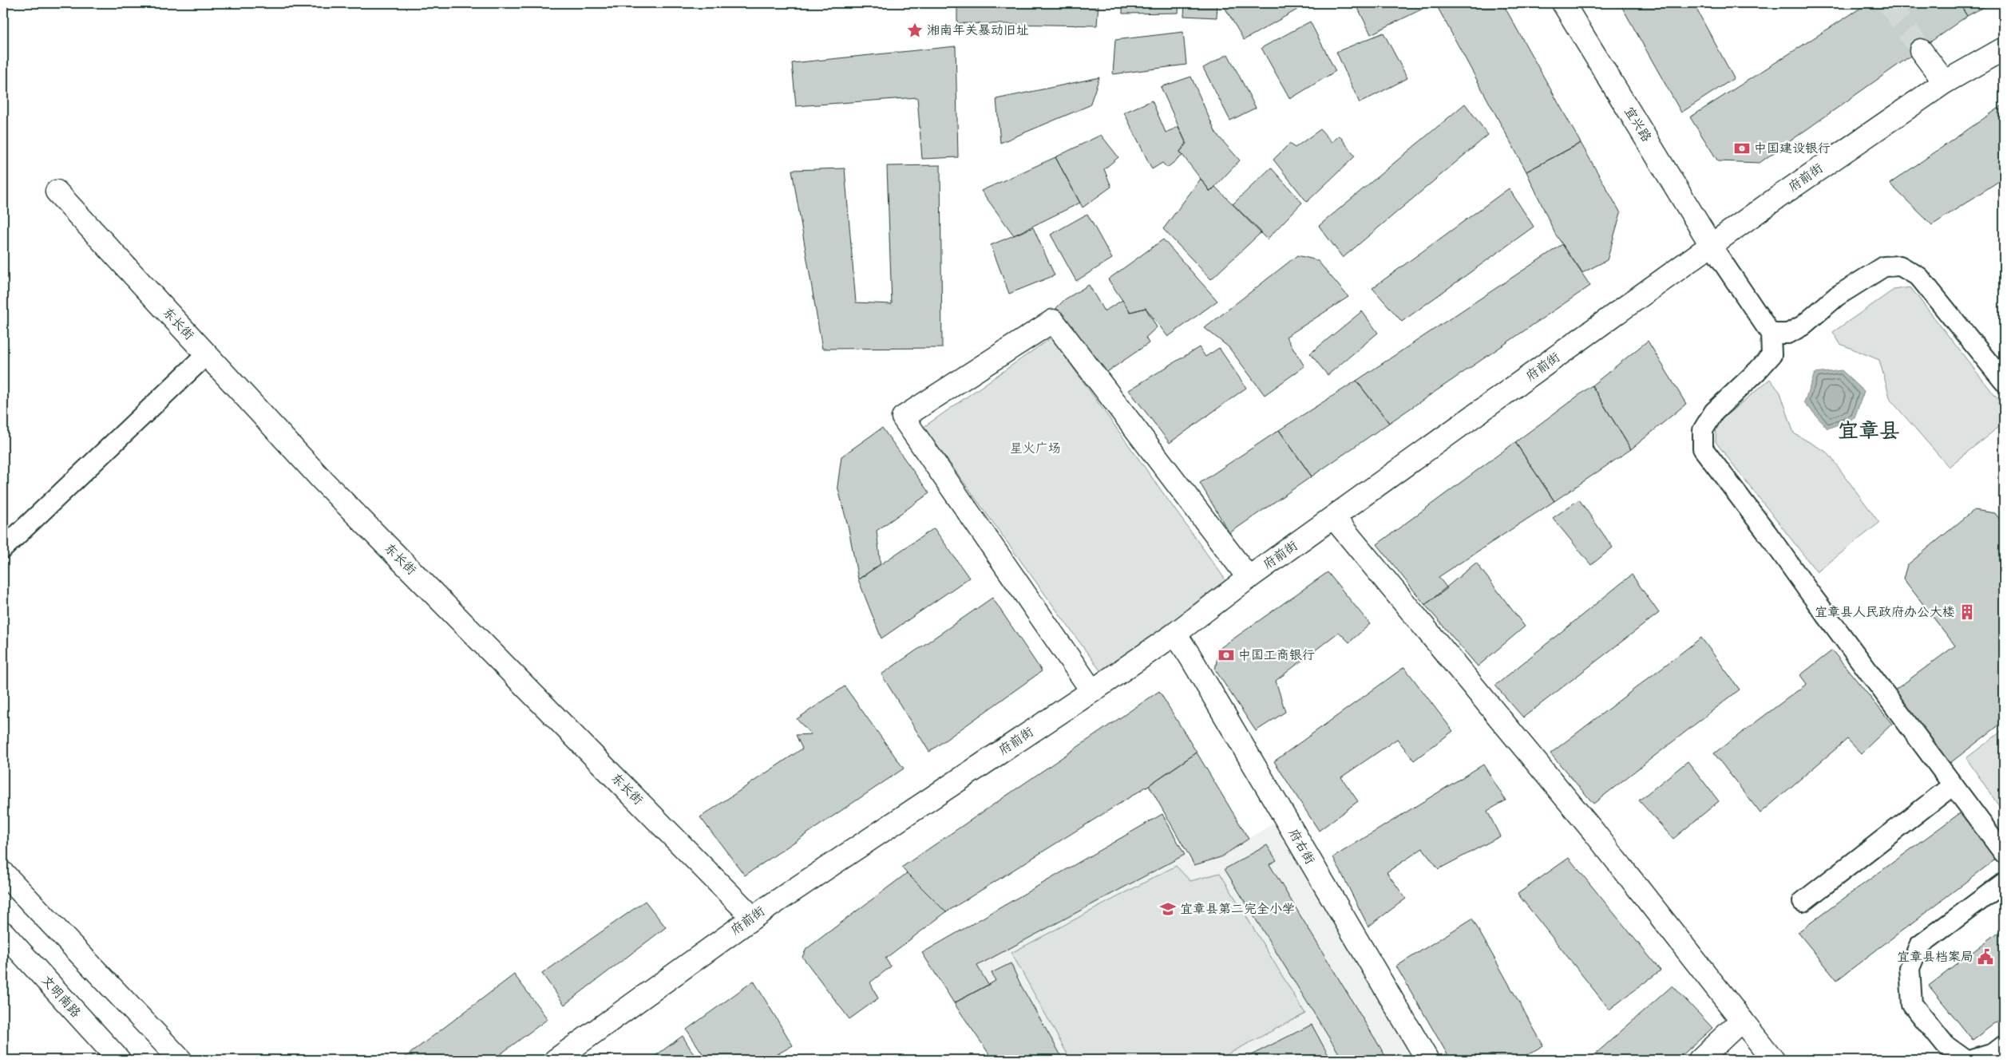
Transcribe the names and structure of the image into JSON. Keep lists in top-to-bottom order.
{
  "streets": {
    "street": [
      "宜兴路",
      "府前街",
      "东长街",
      "府右街",
      "文明南路"
    ]
  },
  "crossings": [
    ["宜兴路", "府前街"],
    ["府前街", "东长街"],
    ["府前街", "府右街"]
  ],
  "districts": ["宜章县"],
  "parks": ["星火广场"],
  "places": {
    "place": ["湘南年关暴动旧址"],
    "bank": ["中国建设银行", "中国工商银行"],
    "building": ["宜章县人民政府办公大楼"],
    "school or university": ["宜章县第二完全小学"],
    "public building": ["宜章县档案局"]
  }
}
